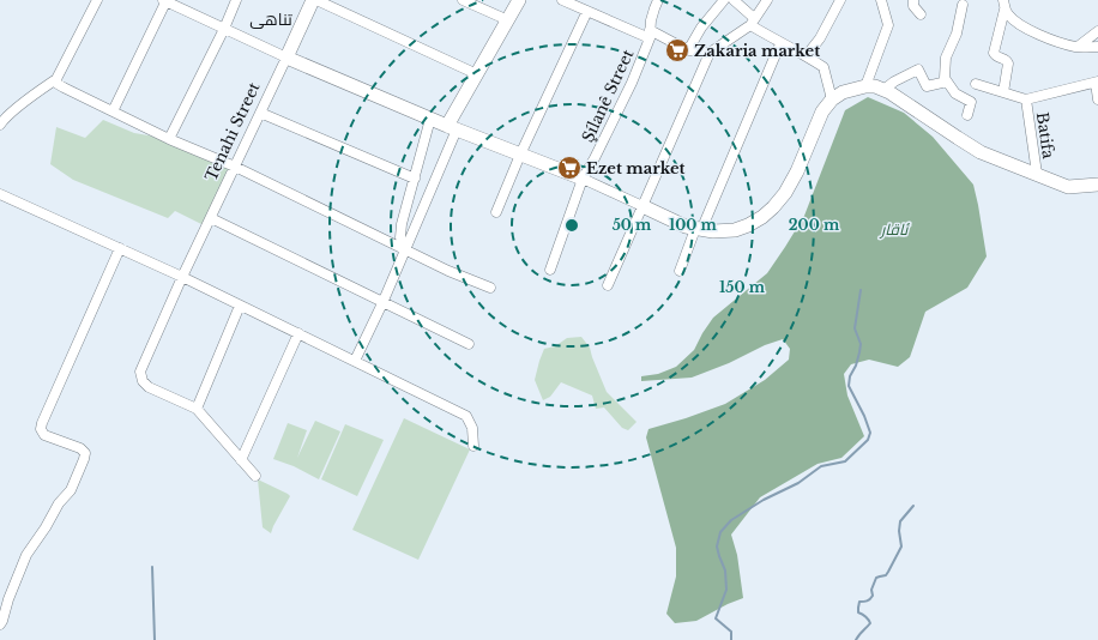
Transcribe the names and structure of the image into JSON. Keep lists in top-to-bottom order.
{
  "streets": {
    "street": ["Şílanê Street", "Tenahi Street", "Batifa"]
  },
  "districts": ["تناهى"],
  "parks": ["ئاقار"],
  "places": {
    "supermarket": ["Zakaria market", "Ezet market"]
  },
  "rings": [
    "50 m",
    "100 m",
    "200 m",
    "150 m"
  ]
}
